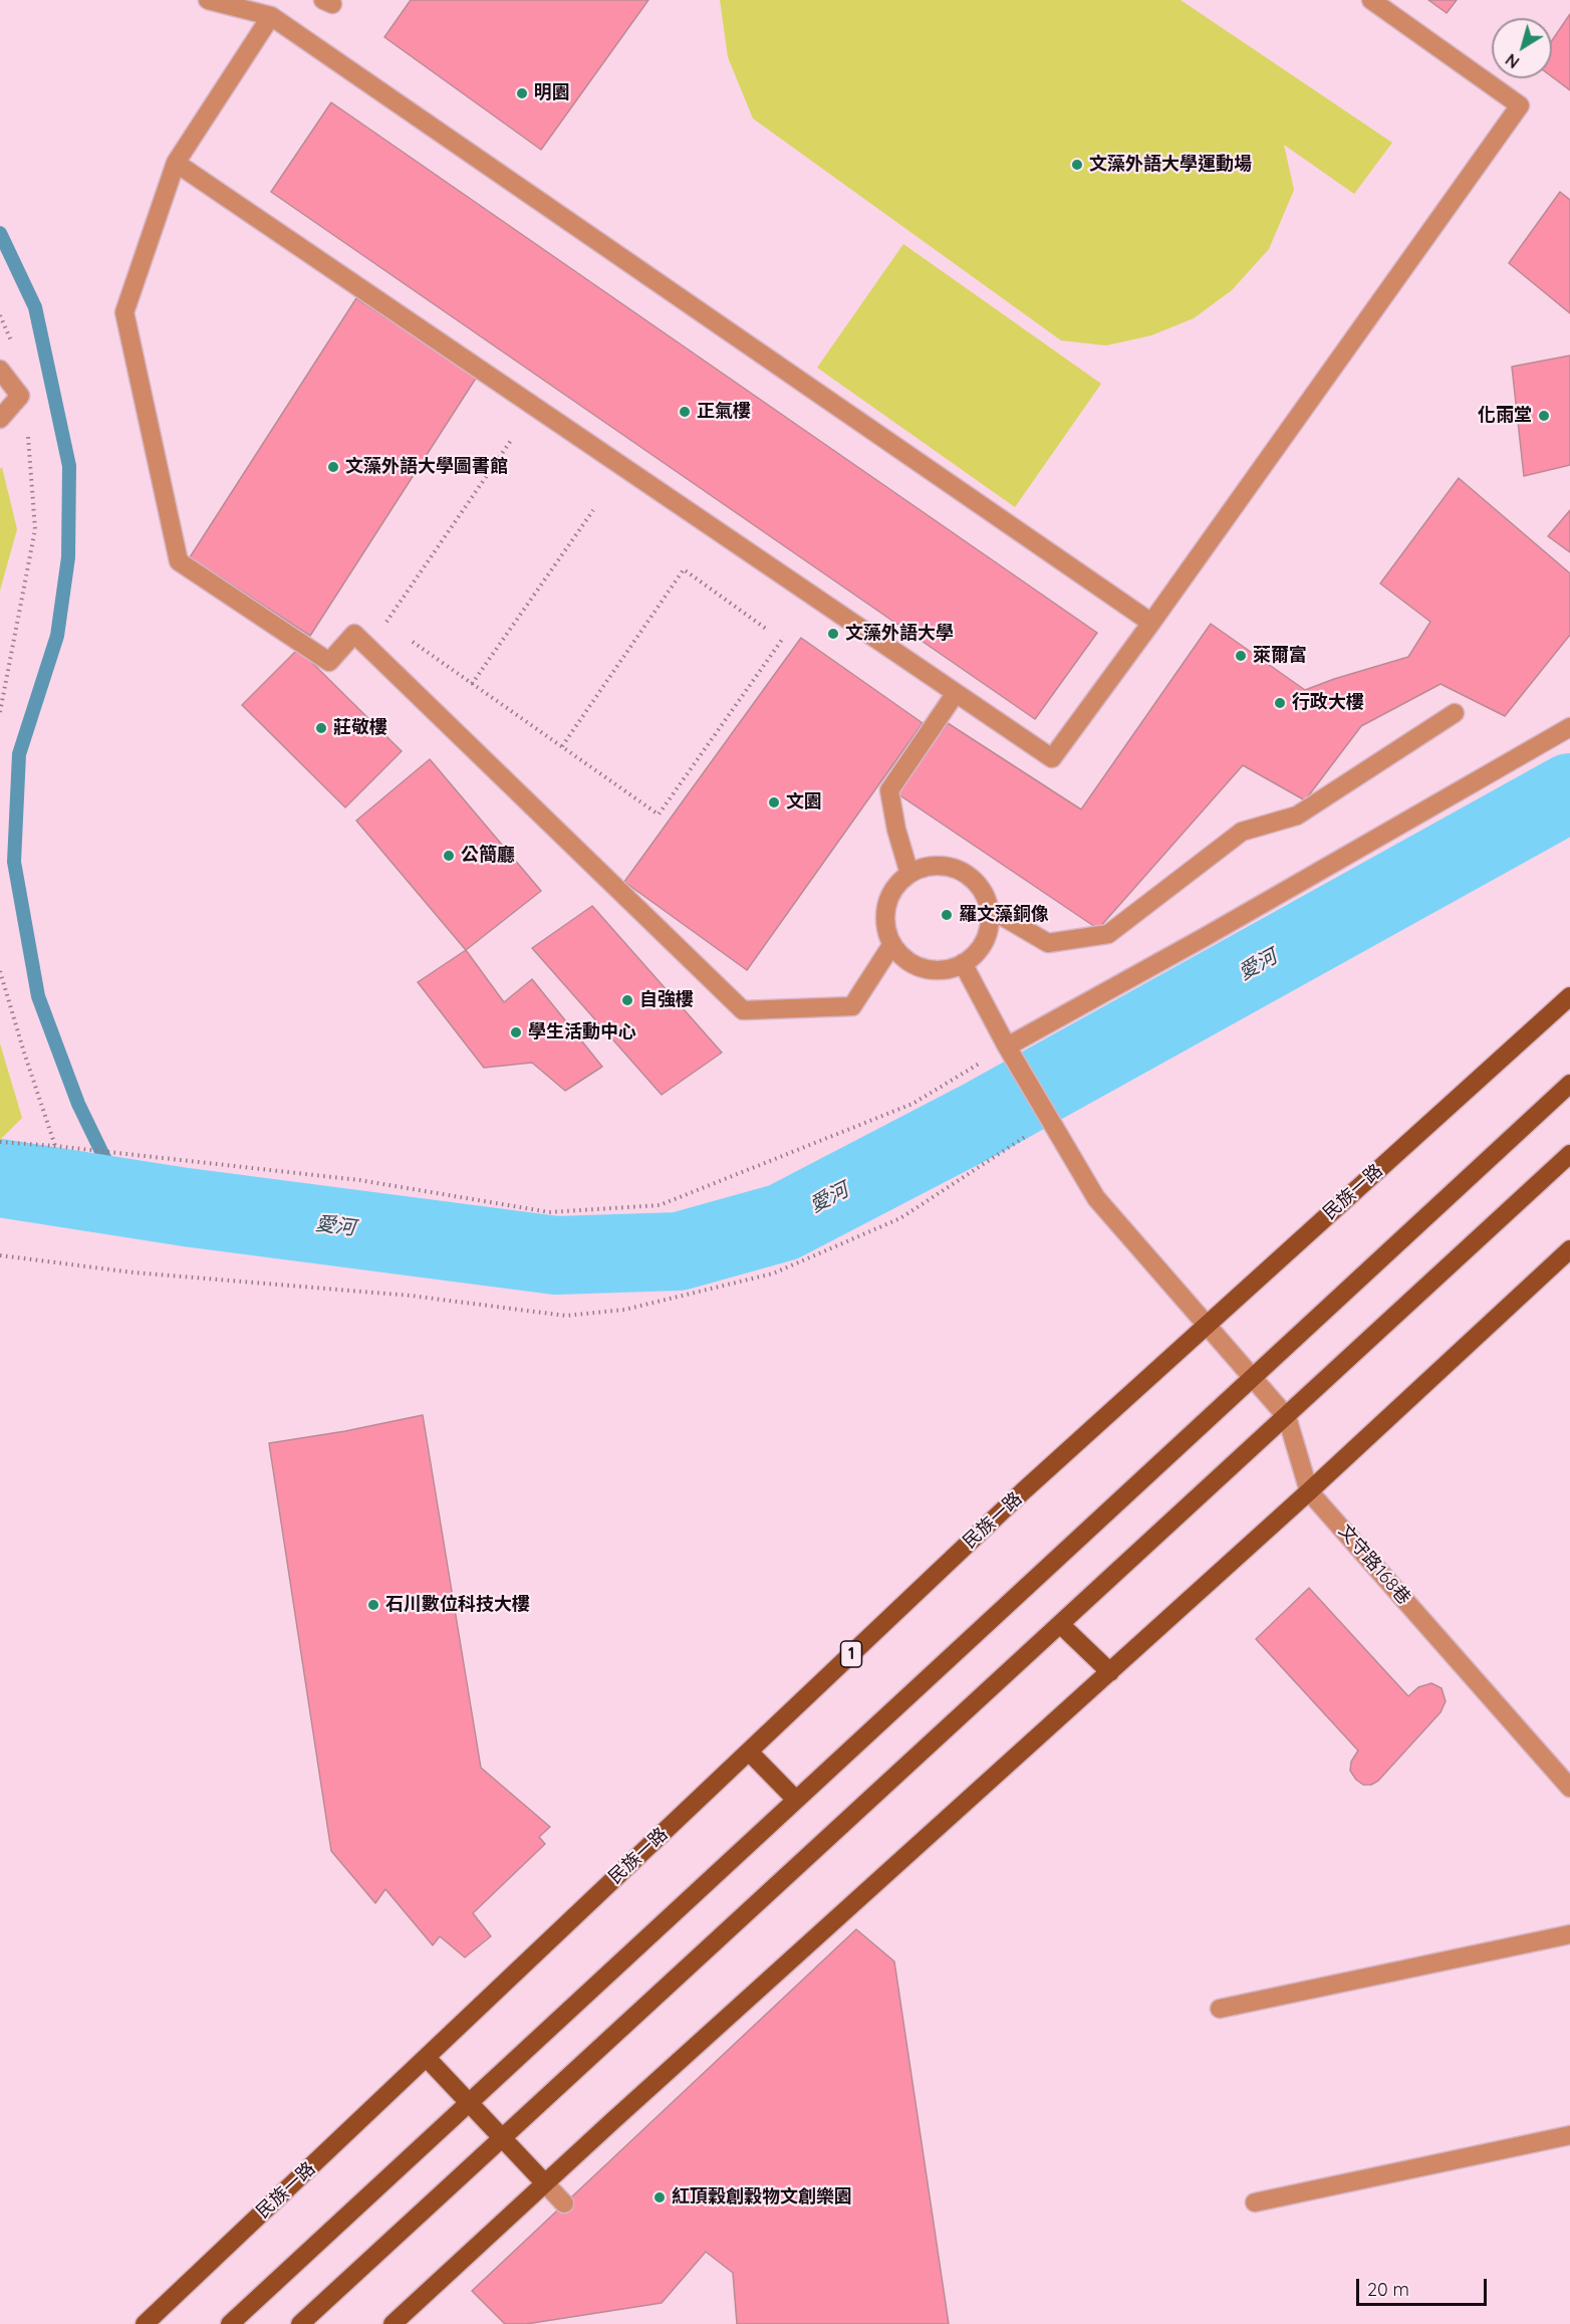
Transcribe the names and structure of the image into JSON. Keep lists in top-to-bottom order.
{
  "streets": {
    "main road": ["民族一路", "1"],
    "lane": ["文守路168巷"]
  },
  "crossings": [
    ["民族一路", "文守路168巷"]
  ],
  "water": ["愛河"],
  "places": [
    "明園",
    "文藻外語大學運動場",
    "正氣樓",
    "化雨堂",
    "文藻外語大學圖書館",
    "文藻外語大學",
    "萊爾富",
    "行政大樓",
    "莊敬樓",
    "文園",
    "公簡廳",
    "羅文藻銅像",
    "自強樓",
    "學生活動中心",
    "石川數位科技大樓",
    "紅頂穀創穀物文創樂園"
  ],
  "scale_bar": "20 m",
  "north": "bottom left"
}
